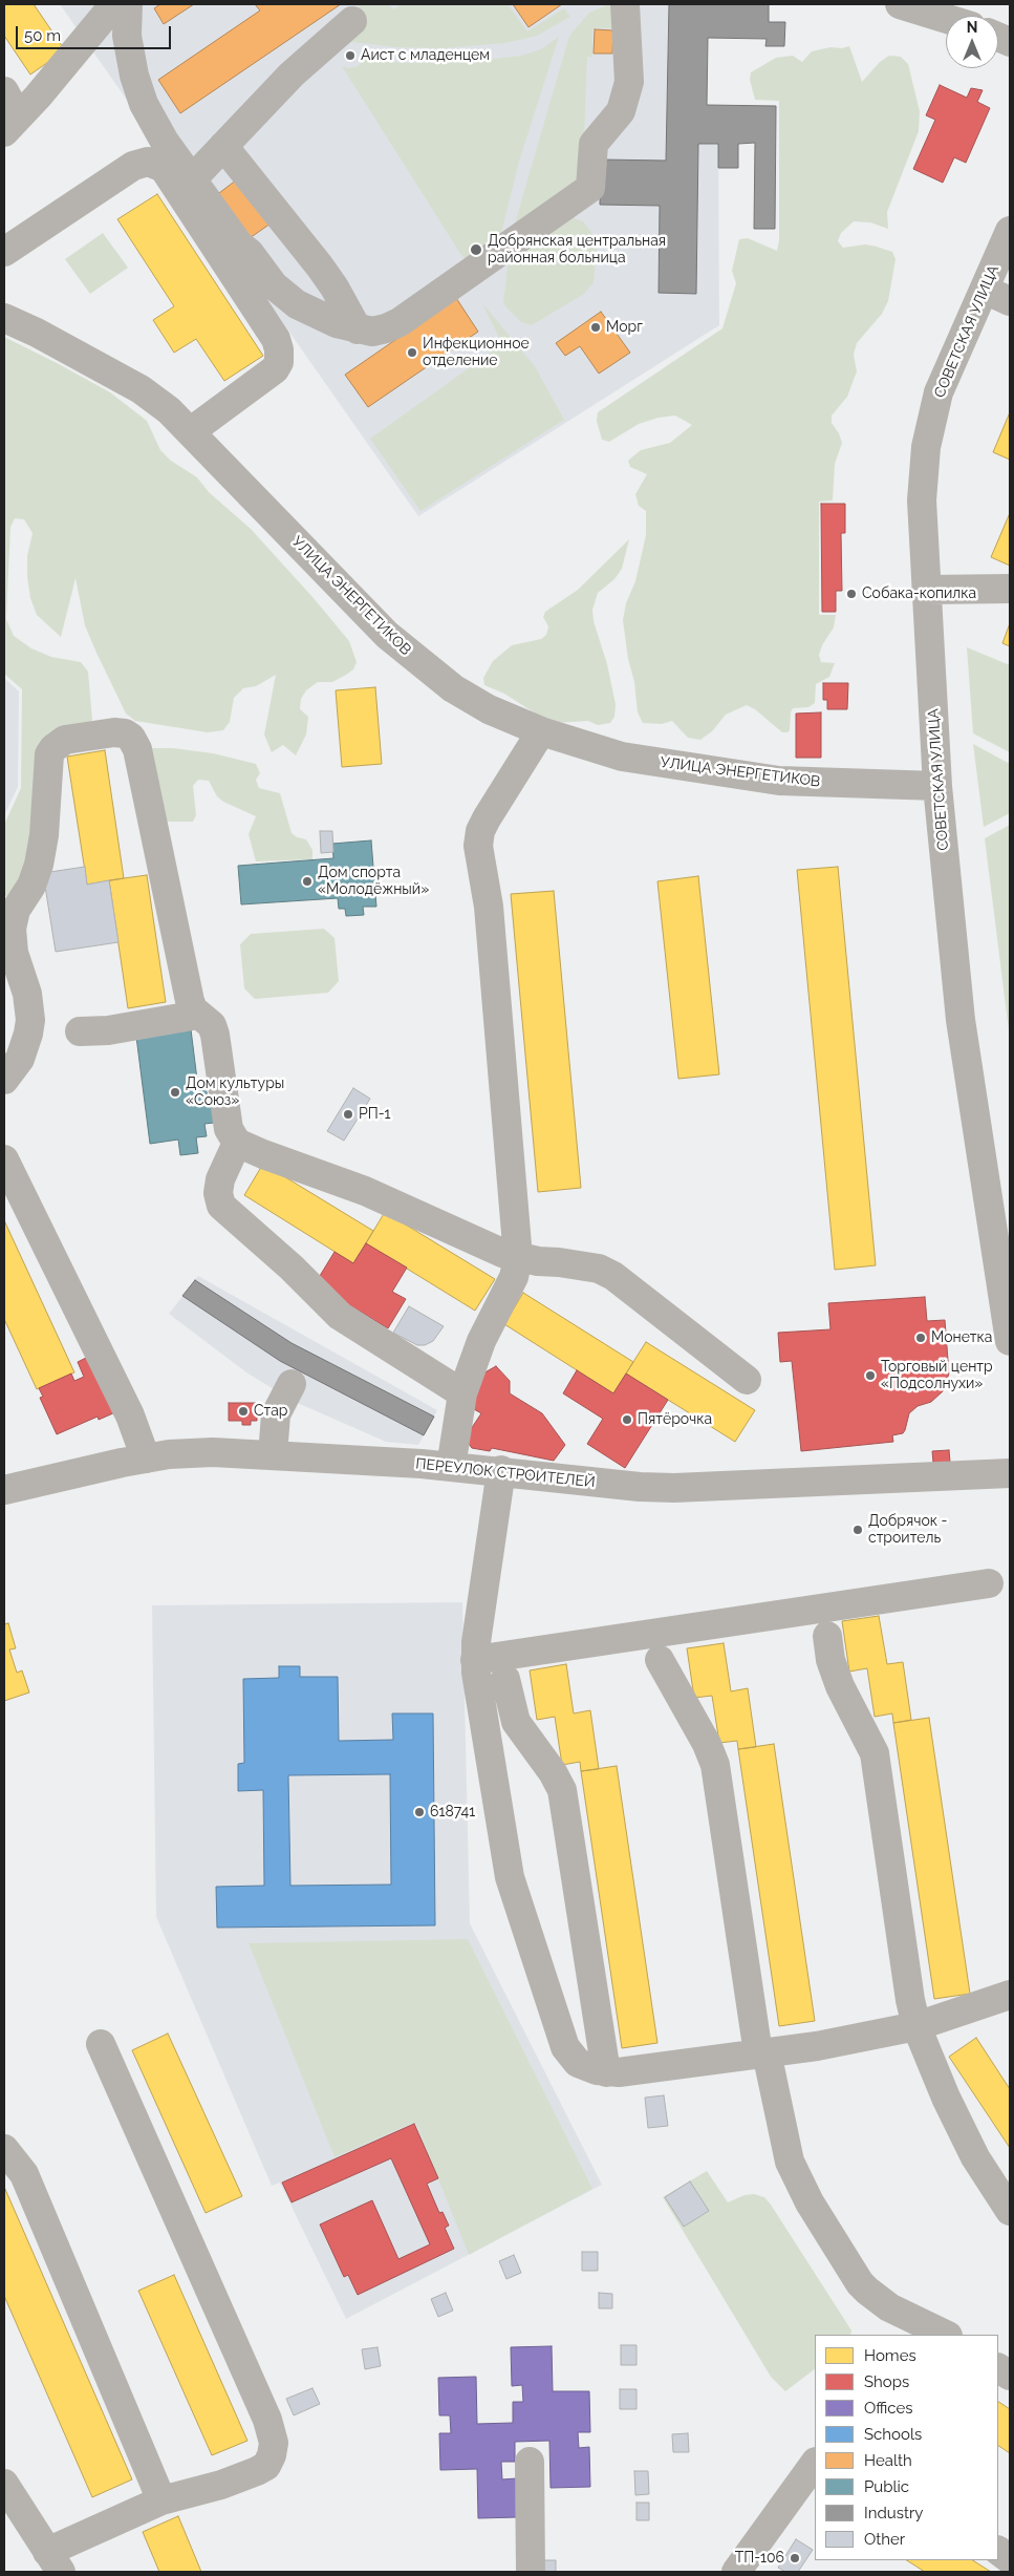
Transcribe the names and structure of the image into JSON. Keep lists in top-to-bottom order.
{
  "streets": {
    "street": ["СОВЕТСКАЯ УЛИЦА", "УЛИЦА ЭНЕРГЕТИКОВ", "ПЕРЕУЛОК СТРОИТЕЛЕЙ"]
  },
  "crossings": [
    ["СОВЕТСКАЯ УЛИЦА", "УЛИЦА ЭНЕРГЕТИКОВ"]
  ],
  "places": [
    "Аист с младенцем",
    "Добрянская центральная районная больница",
    "Морг",
    "Инфекционное отделение",
    "Собака-копилка",
    "Дом спорта «Молодёжный»",
    "Дом культуры «Союз»",
    "РП-1",
    "Монетка",
    "Торговый центр «Подсолнухи»",
    "Стар",
    "Пятёрочка",
    "Добрячок - строитель",
    "618741",
    "ТП-106"
  ],
  "legend": [
    "Homes",
    "Shops",
    "Offices",
    "Schools",
    "Health",
    "Public",
    "Industry",
    "Other"
  ],
  "scale_bar": "50 m",
  "north": "top"
}
